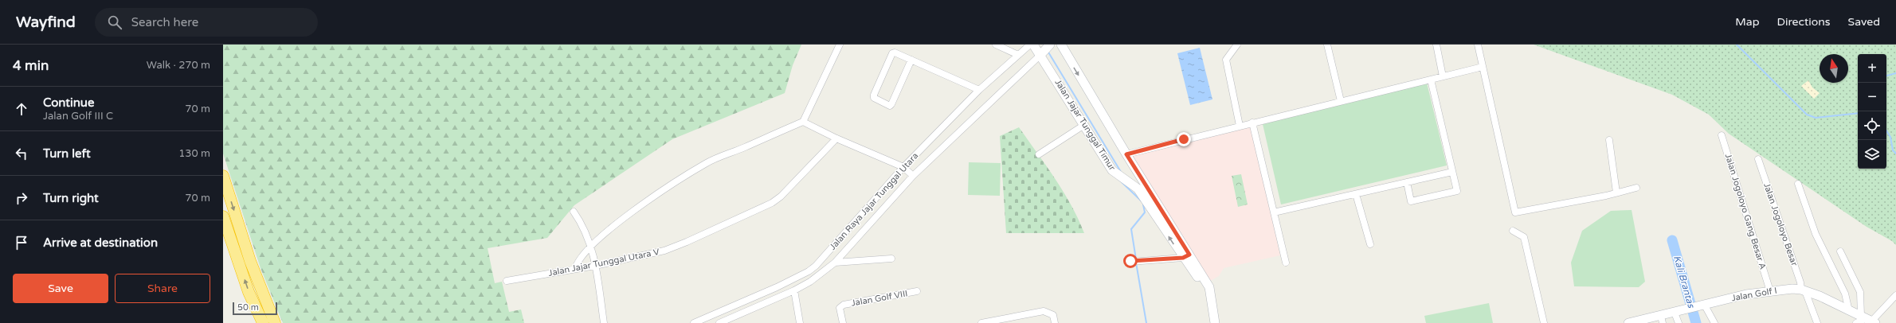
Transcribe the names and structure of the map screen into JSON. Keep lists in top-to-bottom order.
{
  "streets": {
    "main road": ["Jalan Jajar Tunggal Timur", "Jalan Raya Jajar Tunggal Utara", "Jalan Golf I"],
    "street": [
      "Jalan Jogoloyo Gang Besar A",
      "Jalan Jogoloyo Besar",
      "Jalan Jajar Tunggal Utara V",
      "Jalan Golf VIII"
    ]
  },
  "crossings": [
    ["Jalan Jajar Tunggal Timur", "Jalan Raya Jajar Tunggal Utara"],
    ["Jalan Jogoloyo Gang Besar A", "Jalan Golf I"],
    ["Jalan Jogoloyo Besar", "Jalan Golf I"]
  ],
  "water": ["Kali Brantas"],
  "scale_bar": "50 m",
  "north": "top",
  "page": {
    "header": "Wayfind",
    "search": "Search here",
    "nav": ["Map", "Directions", "Saved"],
    "heading": ["4 min", "Walk · 270 m"],
    "map_buttons": ["+", "−"],
    "list": [
      ["Continue", "Jalan Golf III C", "70 m"],
      ["Turn left", "130 m"],
      ["Turn right", "70 m"],
      "Arrive at destination"
    ],
    "buttons": ["Save", "Share"],
    "scale": "50 m"
  }
}
